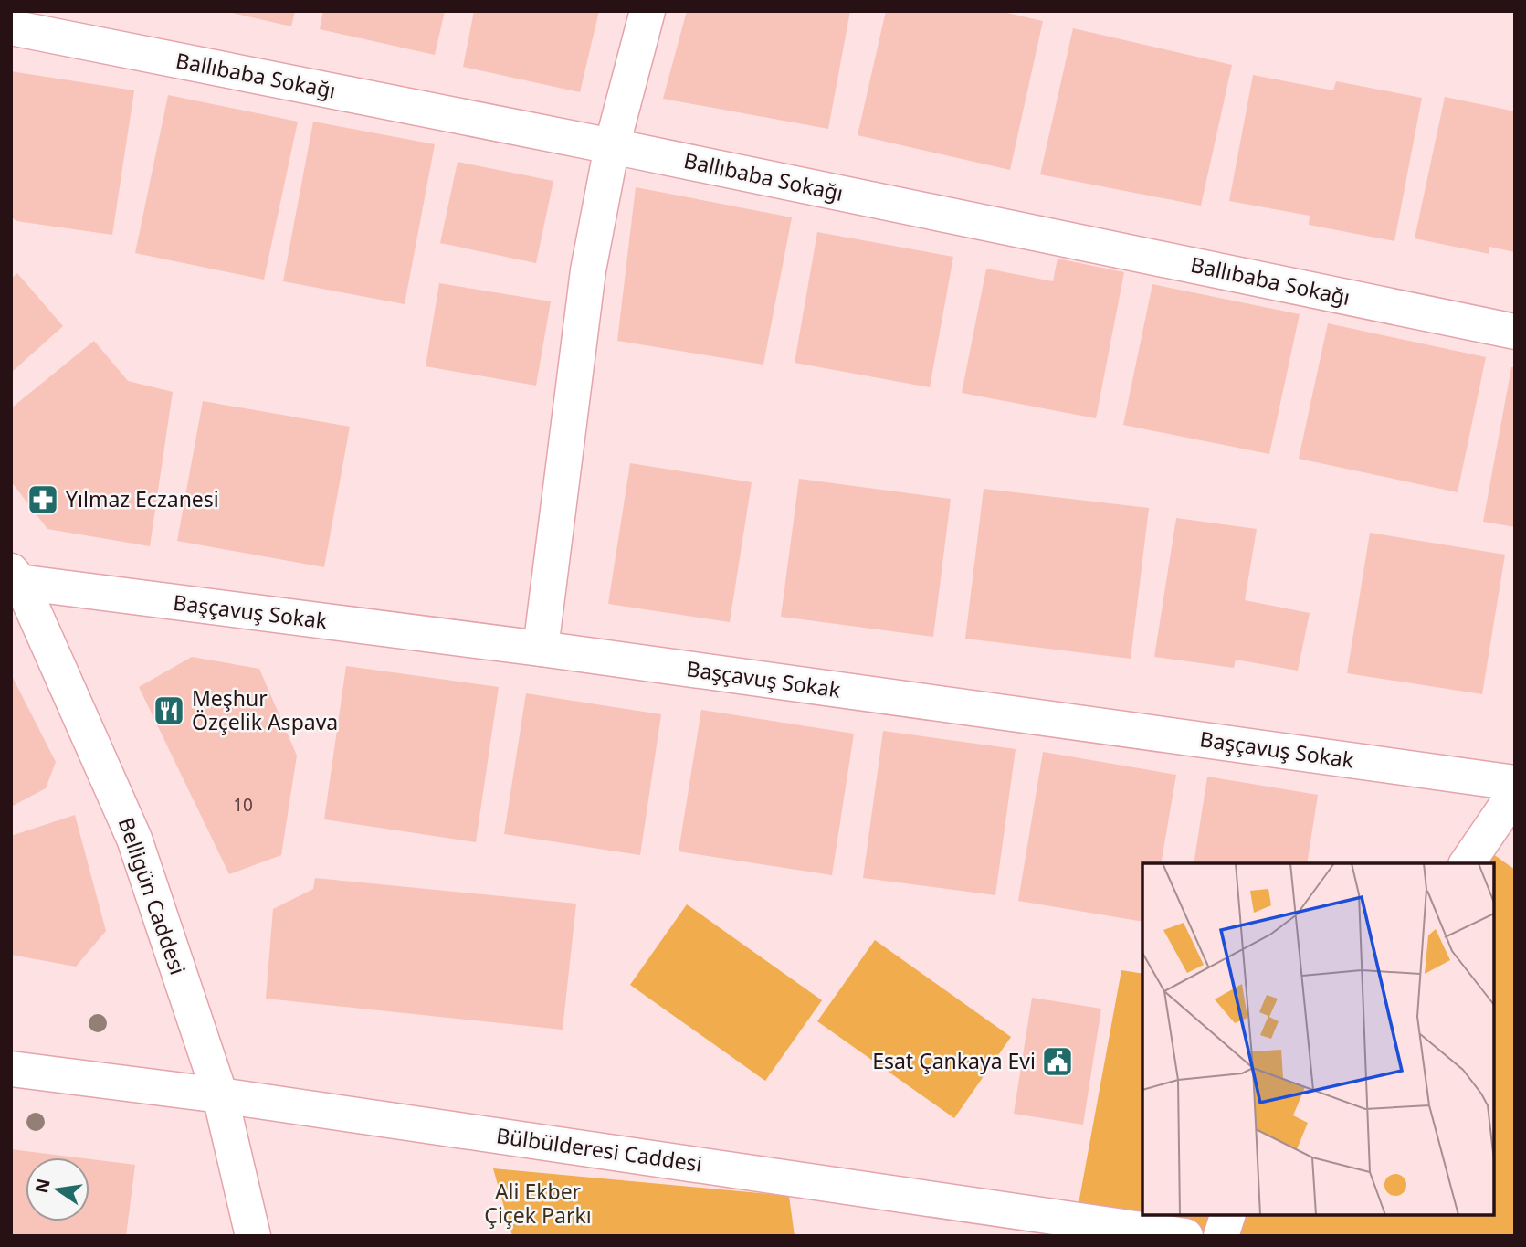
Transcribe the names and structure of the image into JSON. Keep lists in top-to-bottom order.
{
  "streets": {
    "street": [
      "Ballıbaba Sokağı",
      "Başçavuş Sokak",
      "Belligün Caddesi",
      "Bülbülderesi Caddesi"
    ]
  },
  "crossings": [
    ["Başçavuş Sokak", "Belligün Caddesi"],
    ["Belligün Caddesi", "Bülbülderesi Caddesi"]
  ],
  "parks": ["Ali Ekber Çiçek Parkı"],
  "places": {
    "pharmacy": ["Yılmaz Eczanesi"],
    "restaurant": ["Meşhur Özçelik Aspava"],
    "public building": ["Esat Çankaya Evi"]
  },
  "house_numbers": ["10"],
  "north": "left"
}
